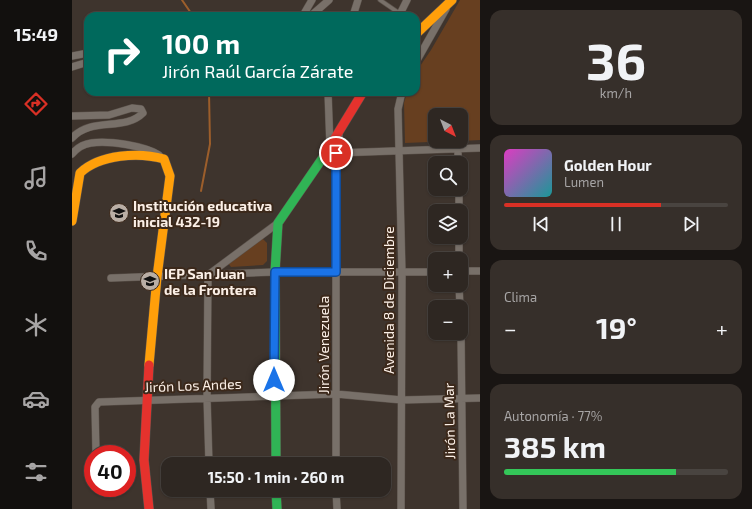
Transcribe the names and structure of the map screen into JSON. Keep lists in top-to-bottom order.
{
  "streets": {
    "street": [
      "Avenida 8 de Diciembre",
      "Jirón Venezuela",
      "Jirón Los Andes",
      "Jirón La Mar"
    ]
  },
  "crossings": [
    ["Avenida 8 de Diciembre", "Jirón Los Andes"],
    ["Jirón Venezuela", "Jirón Los Andes"],
    ["Jirón Los Andes", "Jirón La Mar"]
  ],
  "places": {
    "school or university": ["Institución educativa inicial 432-19", "IEP San Juan de la Frontera"]
  },
  "north": "bottom right",
  "page": {
    "tabs": "15:49",
    "tile": [
      ["36", "km/h"],
      "Clima",
      ["Autonomía · 77%", "385 km"]
    ],
    "turn": ["100 m", "Jirón Raúl García Zárate"],
    "map_buttons": ["+", "−"],
    "song": ["Golden Hour", "Lumen"],
    "heat": ["−", "19°", "+"],
    "limit": "40",
    "trip": "15:50 · 1 min · 260 m"
  }
}
